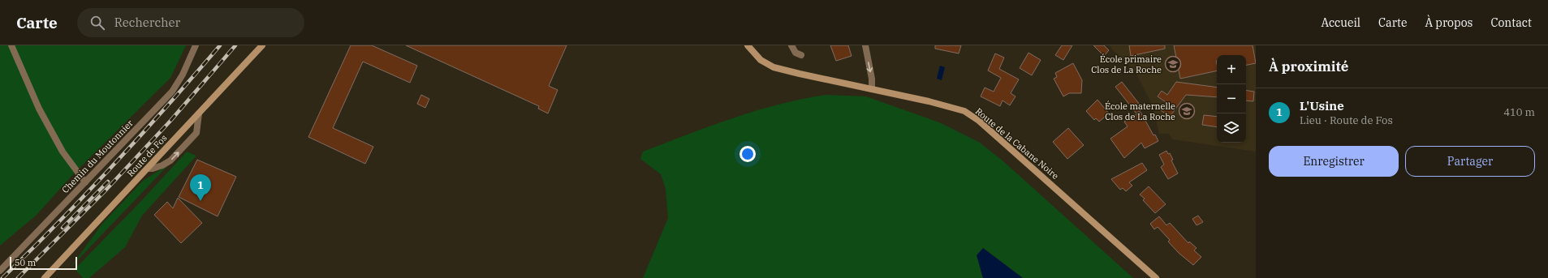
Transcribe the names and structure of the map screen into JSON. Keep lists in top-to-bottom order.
{
  "streets": {
    "street": ["Route de la Cabane Noire", "Route de Fos", "Chemin du Moutonnier"]
  },
  "places": {
    "school or university": ["École primaire Clos de La Roche", "École maternelle Clos de La Roche"]
  },
  "scale_bar": "50 m",
  "page": {
    "header": "Carte",
    "search": "Rechercher",
    "nav": [
      "Accueil",
      "Carte",
      "À propos",
      "Contact"
    ],
    "heading": "À proximité",
    "map_buttons": ["+", "−"],
    "list": [
      {
        "mark": "1",
        "name": "L'Usine",
        "note": "Lieu · Route de Fos",
        "value": "410 m"
      }
    ],
    "buttons": ["Enregistrer", "Partager"],
    "pins": "1",
    "scale": "50 m"
  }
}
